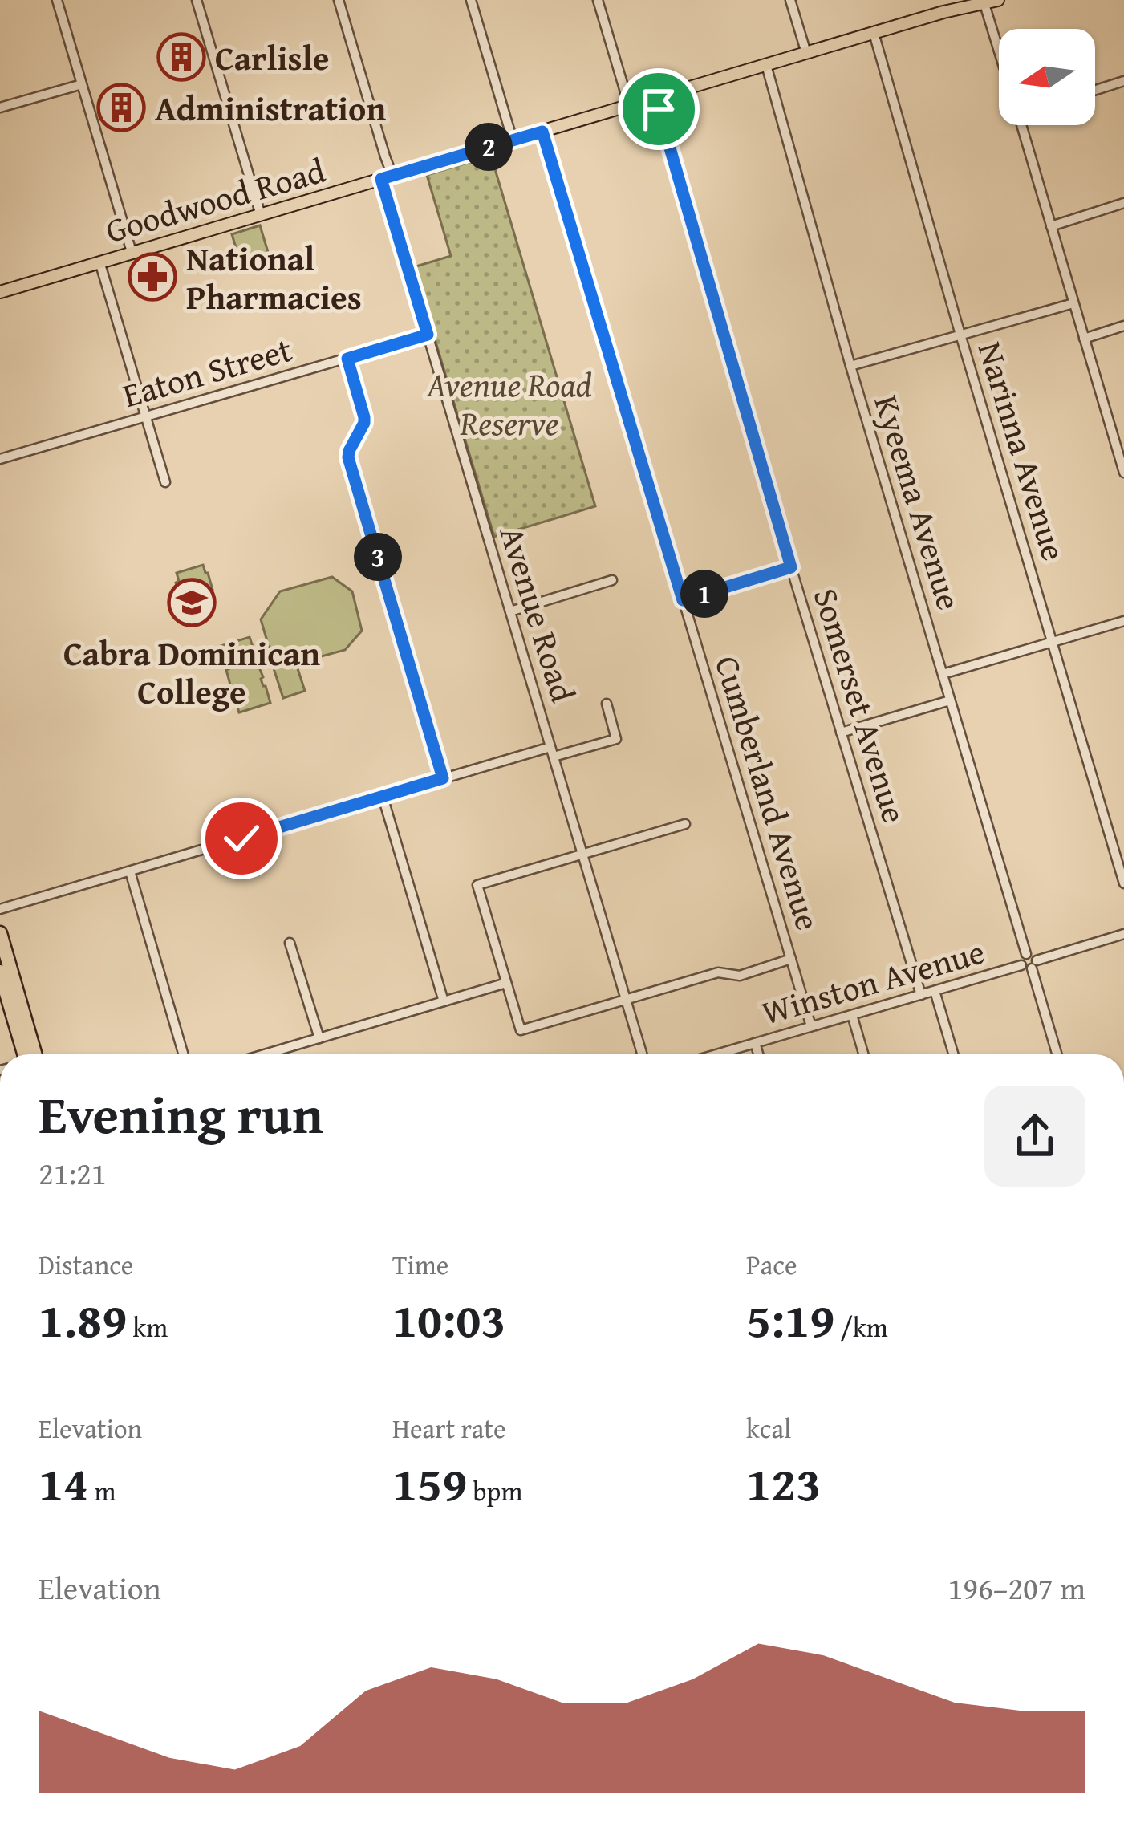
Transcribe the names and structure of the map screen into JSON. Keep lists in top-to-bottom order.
{
  "streets": {
    "main road": ["Goodwood Road"],
    "street": [
      "Eaton Street",
      "Narinna Avenue",
      "Kyeema Avenue",
      "Avenue Road",
      "Somerset Avenue",
      "Cumberland Avenue",
      "Winston Avenue"
    ]
  },
  "crossings": [
    ["Goodwood Road", "Narinna Avenue"],
    ["Goodwood Road", "Kyeema Avenue"],
    ["Goodwood Road", "Avenue Road"],
    ["Goodwood Road", "Somerset Avenue"],
    ["Goodwood Road", "Cumberland Avenue"],
    ["Eaton Street", "Avenue Road"],
    ["Kyeema Avenue", "Winston Avenue"],
    ["Somerset Avenue", "Winston Avenue"],
    ["Cumberland Avenue", "Winston Avenue"]
  ],
  "parks": ["Avenue Road Reserve"],
  "places": {
    "building": ["Carlisle", "Administration"],
    "pharmacy": ["National Pharmacies"],
    "school or university": ["Cabra Dominican College"]
  },
  "north": "left",
  "page": {
    "pins": ["2", "3", "1"],
    "heading": ["Evening run", "21:21"],
    "stats": [
      ["Distance", "1.89 km"],
      ["Time", "10:03"],
      ["Pace", "5:19 /km"],
      ["Elevation", "14 m"],
      ["Heart rate", "159 bpm"],
      ["kcal", "123"]
    ],
    "chart": ["Elevation", "196–207 m"]
  }
}
